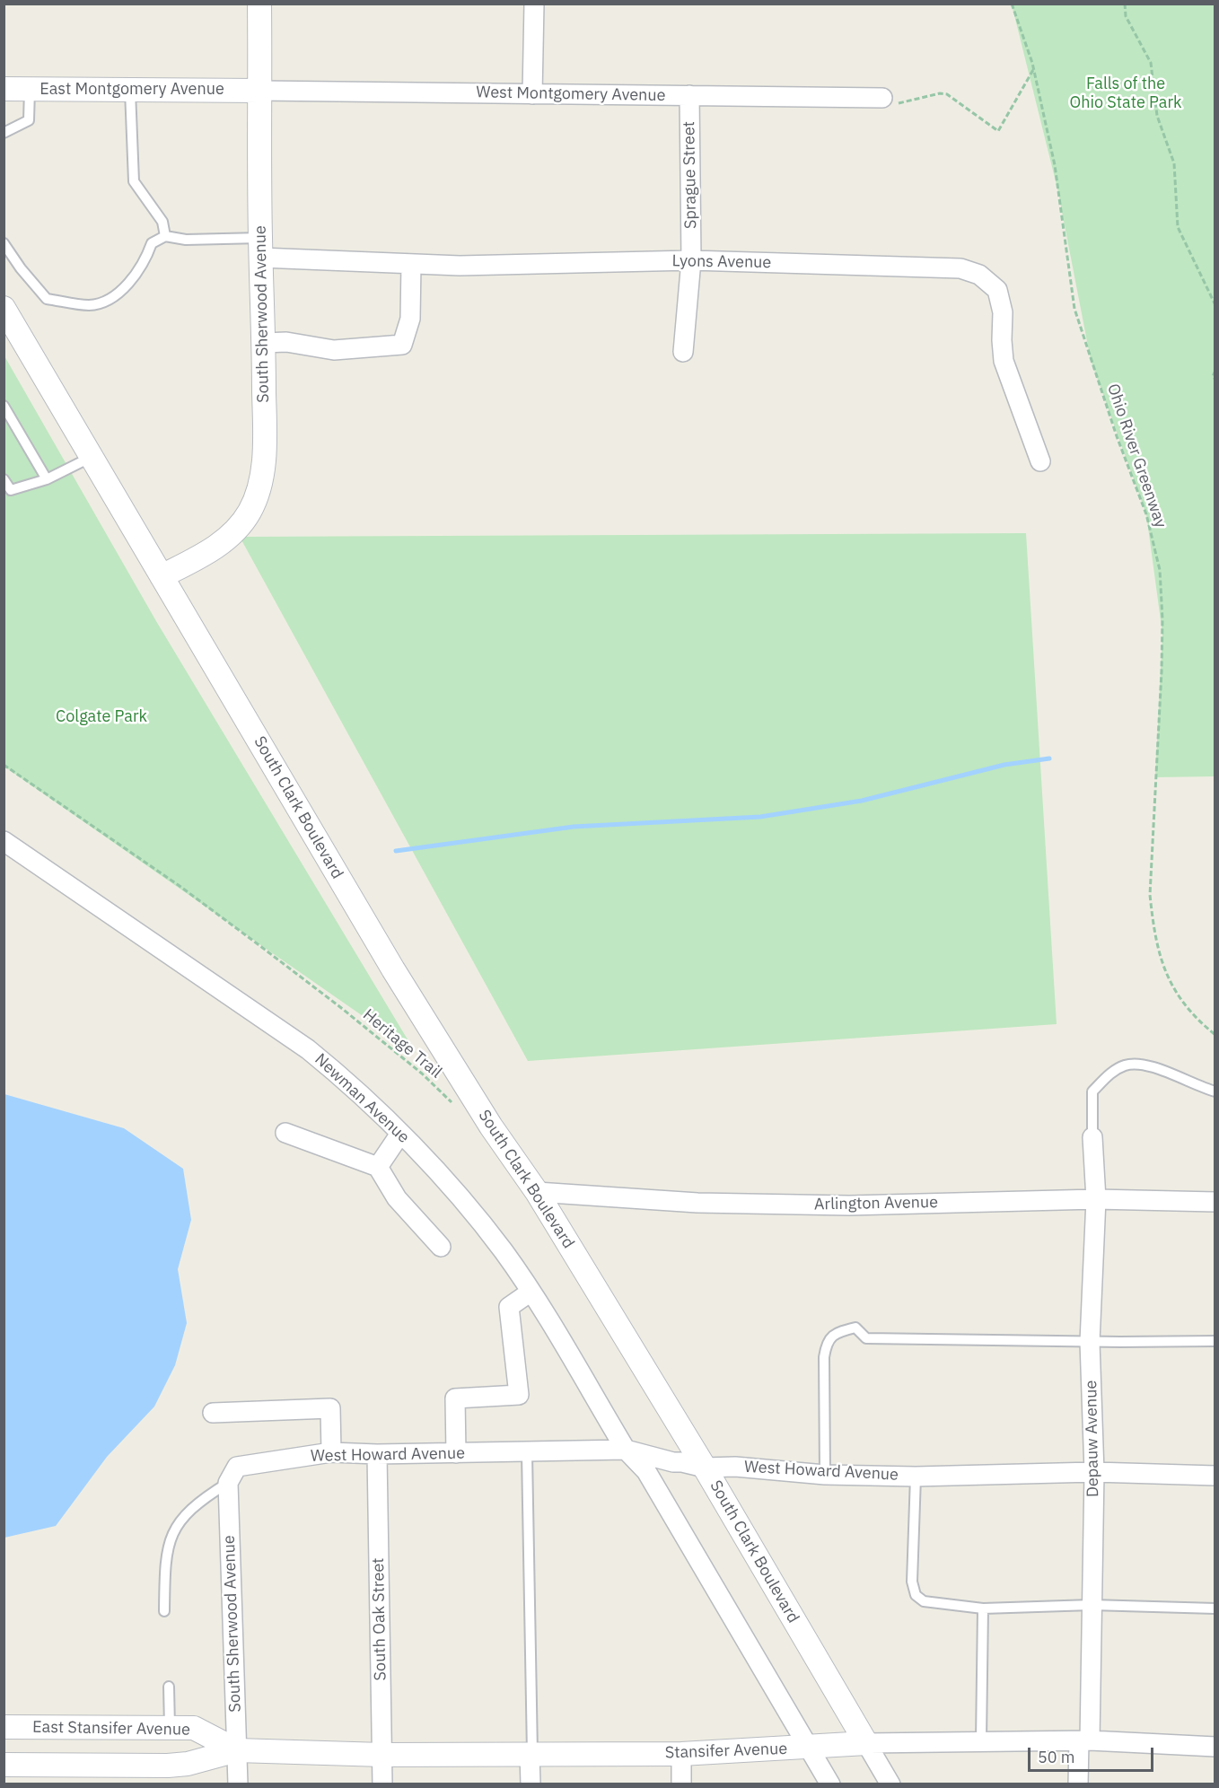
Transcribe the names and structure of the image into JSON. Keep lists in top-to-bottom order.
{
  "streets": {
    "street": [
      "East Montgomery Avenue",
      "West Montgomery Avenue",
      "Sprague Street",
      "Lyons Avenue",
      "South Sherwood Avenue",
      "South Clark Boulevard",
      "Newman Avenue",
      "Arlington Avenue",
      "Depauw Avenue",
      "West Howard Avenue",
      "South Oak Street",
      "East Stansifer Avenue",
      "Stansifer Avenue"
    ],
    "path": ["Ohio River Greenway", "Heritage Trail"]
  },
  "crossings": [
    ["East Montgomery Avenue", "West Montgomery Avenue"],
    ["East Montgomery Avenue", "South Sherwood Avenue"],
    ["West Montgomery Avenue", "Sprague Street"],
    ["West Montgomery Avenue", "South Sherwood Avenue"],
    ["Sprague Street", "Lyons Avenue"],
    ["Lyons Avenue", "South Sherwood Avenue"],
    ["South Sherwood Avenue", "South Clark Boulevard"],
    ["South Sherwood Avenue", "West Howard Avenue"],
    ["South Sherwood Avenue", "East Stansifer Avenue"],
    ["South Sherwood Avenue", "Stansifer Avenue"],
    ["South Clark Boulevard", "Arlington Avenue"],
    ["South Clark Boulevard", "West Howard Avenue"],
    ["South Clark Boulevard", "Stansifer Avenue"],
    ["Newman Avenue", "West Howard Avenue"],
    ["Arlington Avenue", "Depauw Avenue"],
    ["Depauw Avenue", "West Howard Avenue"],
    ["Depauw Avenue", "Stansifer Avenue"],
    ["West Howard Avenue", "South Oak Street"],
    ["South Oak Street", "Stansifer Avenue"],
    ["East Stansifer Avenue", "Stansifer Avenue"]
  ],
  "parks": ["Falls of the Ohio State Park", "Colgate Park"],
  "scale_bar": "50 m"
}
